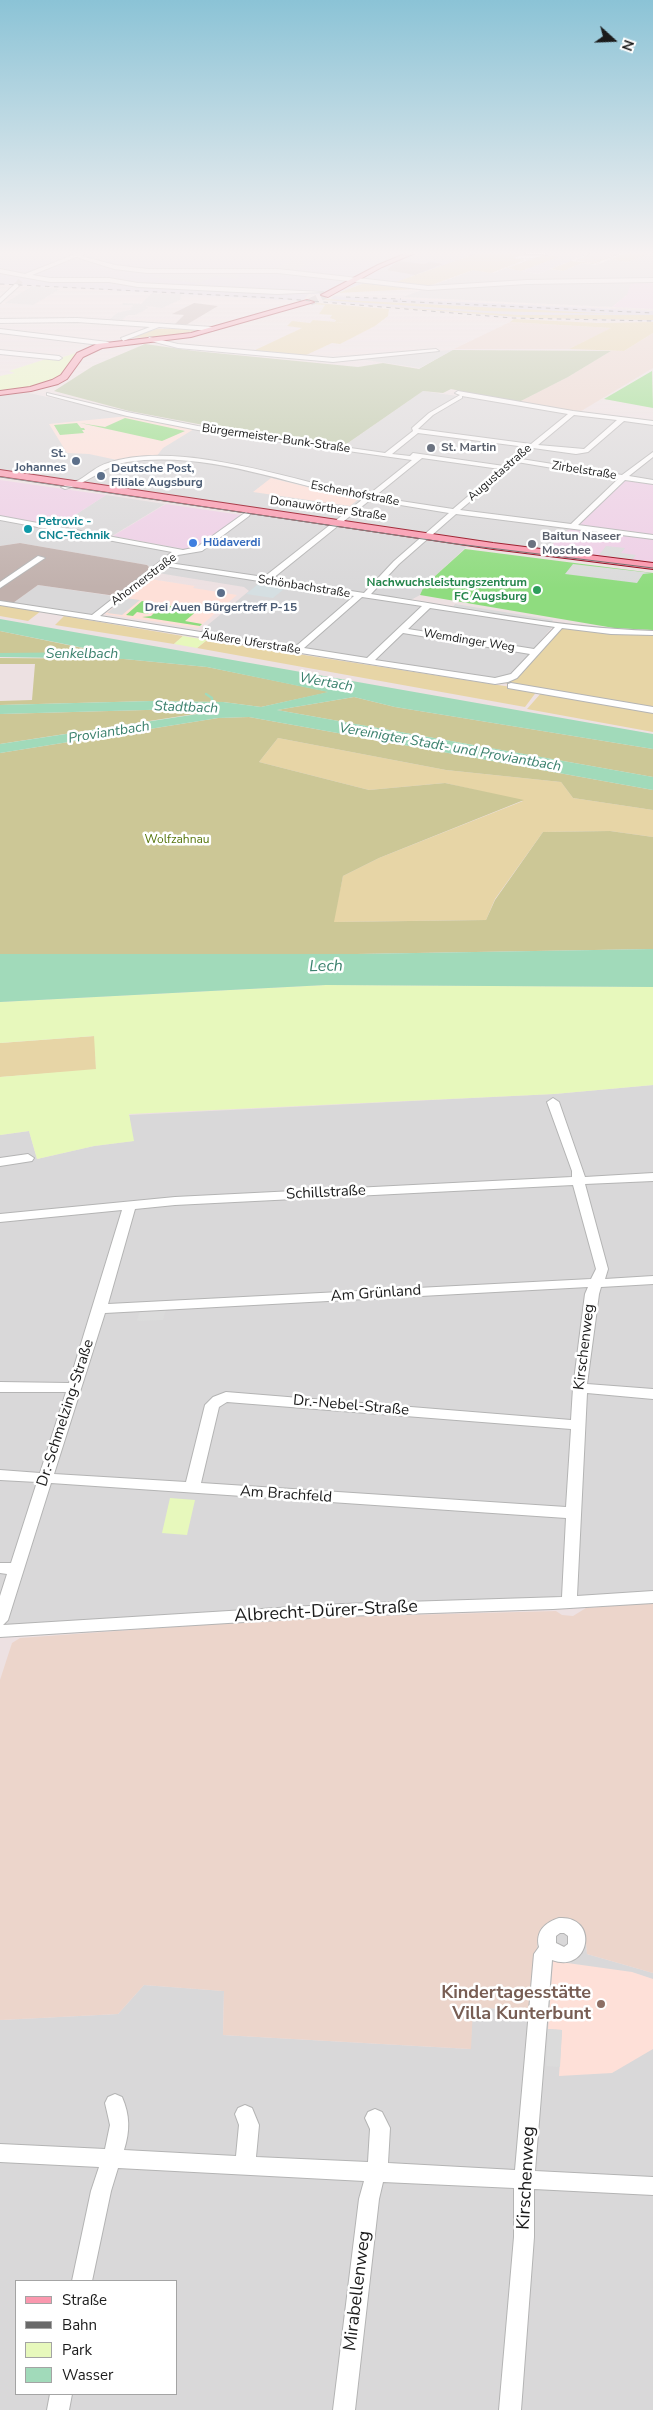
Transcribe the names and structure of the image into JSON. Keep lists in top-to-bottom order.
{
  "streets": {
    "main road": ["Donauwörther Straße"],
    "street": [
      "Bürgermeister-Bunk-Straße",
      "Zirbelstraße",
      "Augustastraße",
      "Eschenhofstraße",
      "Ahornerstraße",
      "Schönbachstraße",
      "Wemdinger Weg",
      "Äußere Uferstraße",
      "Schillstraße",
      "Am Grünland",
      "Kirschenweg",
      "Dr.-Nebel-Straße",
      "Dr.-Schmelzing-Straße",
      "Am Brachfeld",
      "Albrecht-Dürer-Straße",
      "Mirabellenweg"
    ]
  },
  "crossings": [
    ["Zirbelstraße", "Augustastraße"],
    ["Augustastraße", "Eschenhofstraße"],
    ["Augustastraße", "Donauwörther Straße"],
    ["Augustastraße", "Schönbachstraße"],
    ["Augustastraße", "Äußere Uferstraße"],
    ["Eschenhofstraße", "Donauwörther Straße"],
    ["Donauwörther Straße", "Ahornerstraße"],
    ["Ahornerstraße", "Schönbachstraße"],
    ["Ahornerstraße", "Äußere Uferstraße"],
    ["Wemdinger Weg", "Äußere Uferstraße"],
    ["Schillstraße", "Kirschenweg"],
    ["Schillstraße", "Dr.-Schmelzing-Straße"],
    ["Am Grünland", "Kirschenweg"],
    ["Am Grünland", "Dr.-Schmelzing-Straße"],
    ["Kirschenweg", "Dr.-Nebel-Straße"],
    ["Kirschenweg", "Am Brachfeld"],
    ["Kirschenweg", "Albrecht-Dürer-Straße"],
    ["Dr.-Nebel-Straße", "Am Brachfeld"],
    ["Dr.-Schmelzing-Straße", "Am Brachfeld"]
  ],
  "water": [
    "Senkelbach",
    "Wertach",
    "Stadtbach",
    "Proviantbach",
    "Vereinigter Stadt- und Proviantbach",
    "Lech"
  ],
  "parks": ["Wolfzahnau"],
  "places": [
    "St. Martin",
    "St. Johannes",
    "Deutsche Post, Filiale Augsburg",
    "Petrovic - CNC-Technik",
    "Hüdaverdi",
    "Baitun Naseer Moschee",
    "Nachwuchsleistungszentrum FC Augsburg",
    "Drei Auen Bürgertreff P-15",
    "Kindertagesstätte Villa Kunterbunt"
  ],
  "legend": [
    "Straße",
    "Bahn",
    "Park",
    "Wasser"
  ],
  "north": "right"
}
